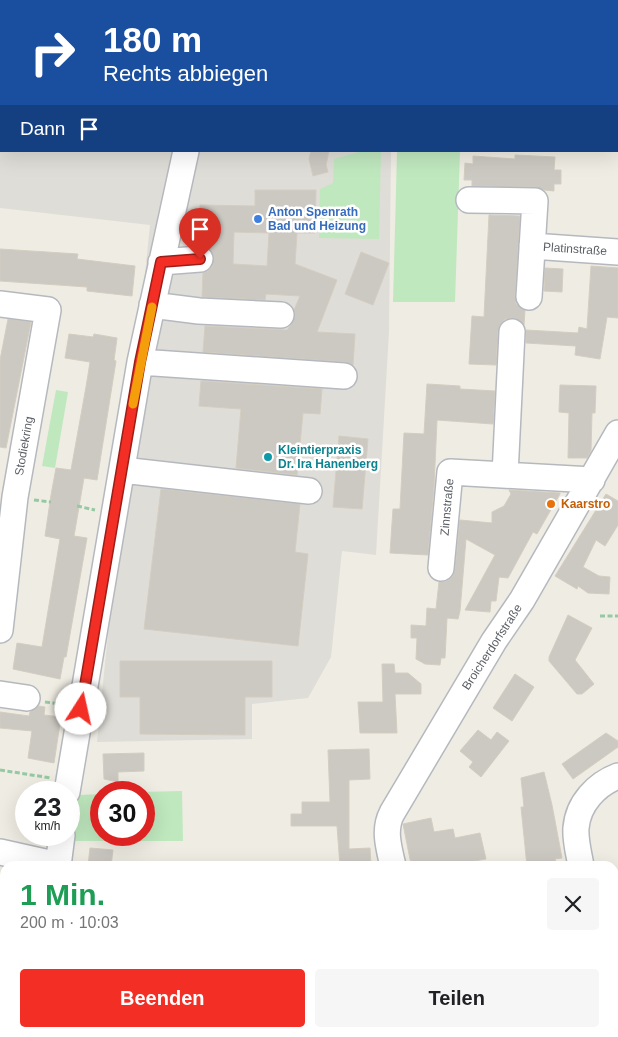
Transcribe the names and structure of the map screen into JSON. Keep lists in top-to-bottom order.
{
  "streets": {
    "street": [
      "Platinstraße",
      "Stodiekring",
      "Zinnstraße",
      "Broicherdorfstraße"
    ]
  },
  "crossings": [
    ["Zinnstraße", "Broicherdorfstraße"]
  ],
  "places": ["Anton Spenrath Bad und Heizung", "Kleintierpraxis Dr. Ira Hanenberg", "Kaarstro"],
  "page": {
    "turn": ["180 m", "Rechts abbiegen"],
    "then": "Dann",
    "speed": "23 km/h",
    "limit": "30",
    "heading": ["1 Min.", "200 m · 10:03"],
    "buttons": ["Beenden", "Teilen"]
  }
}
